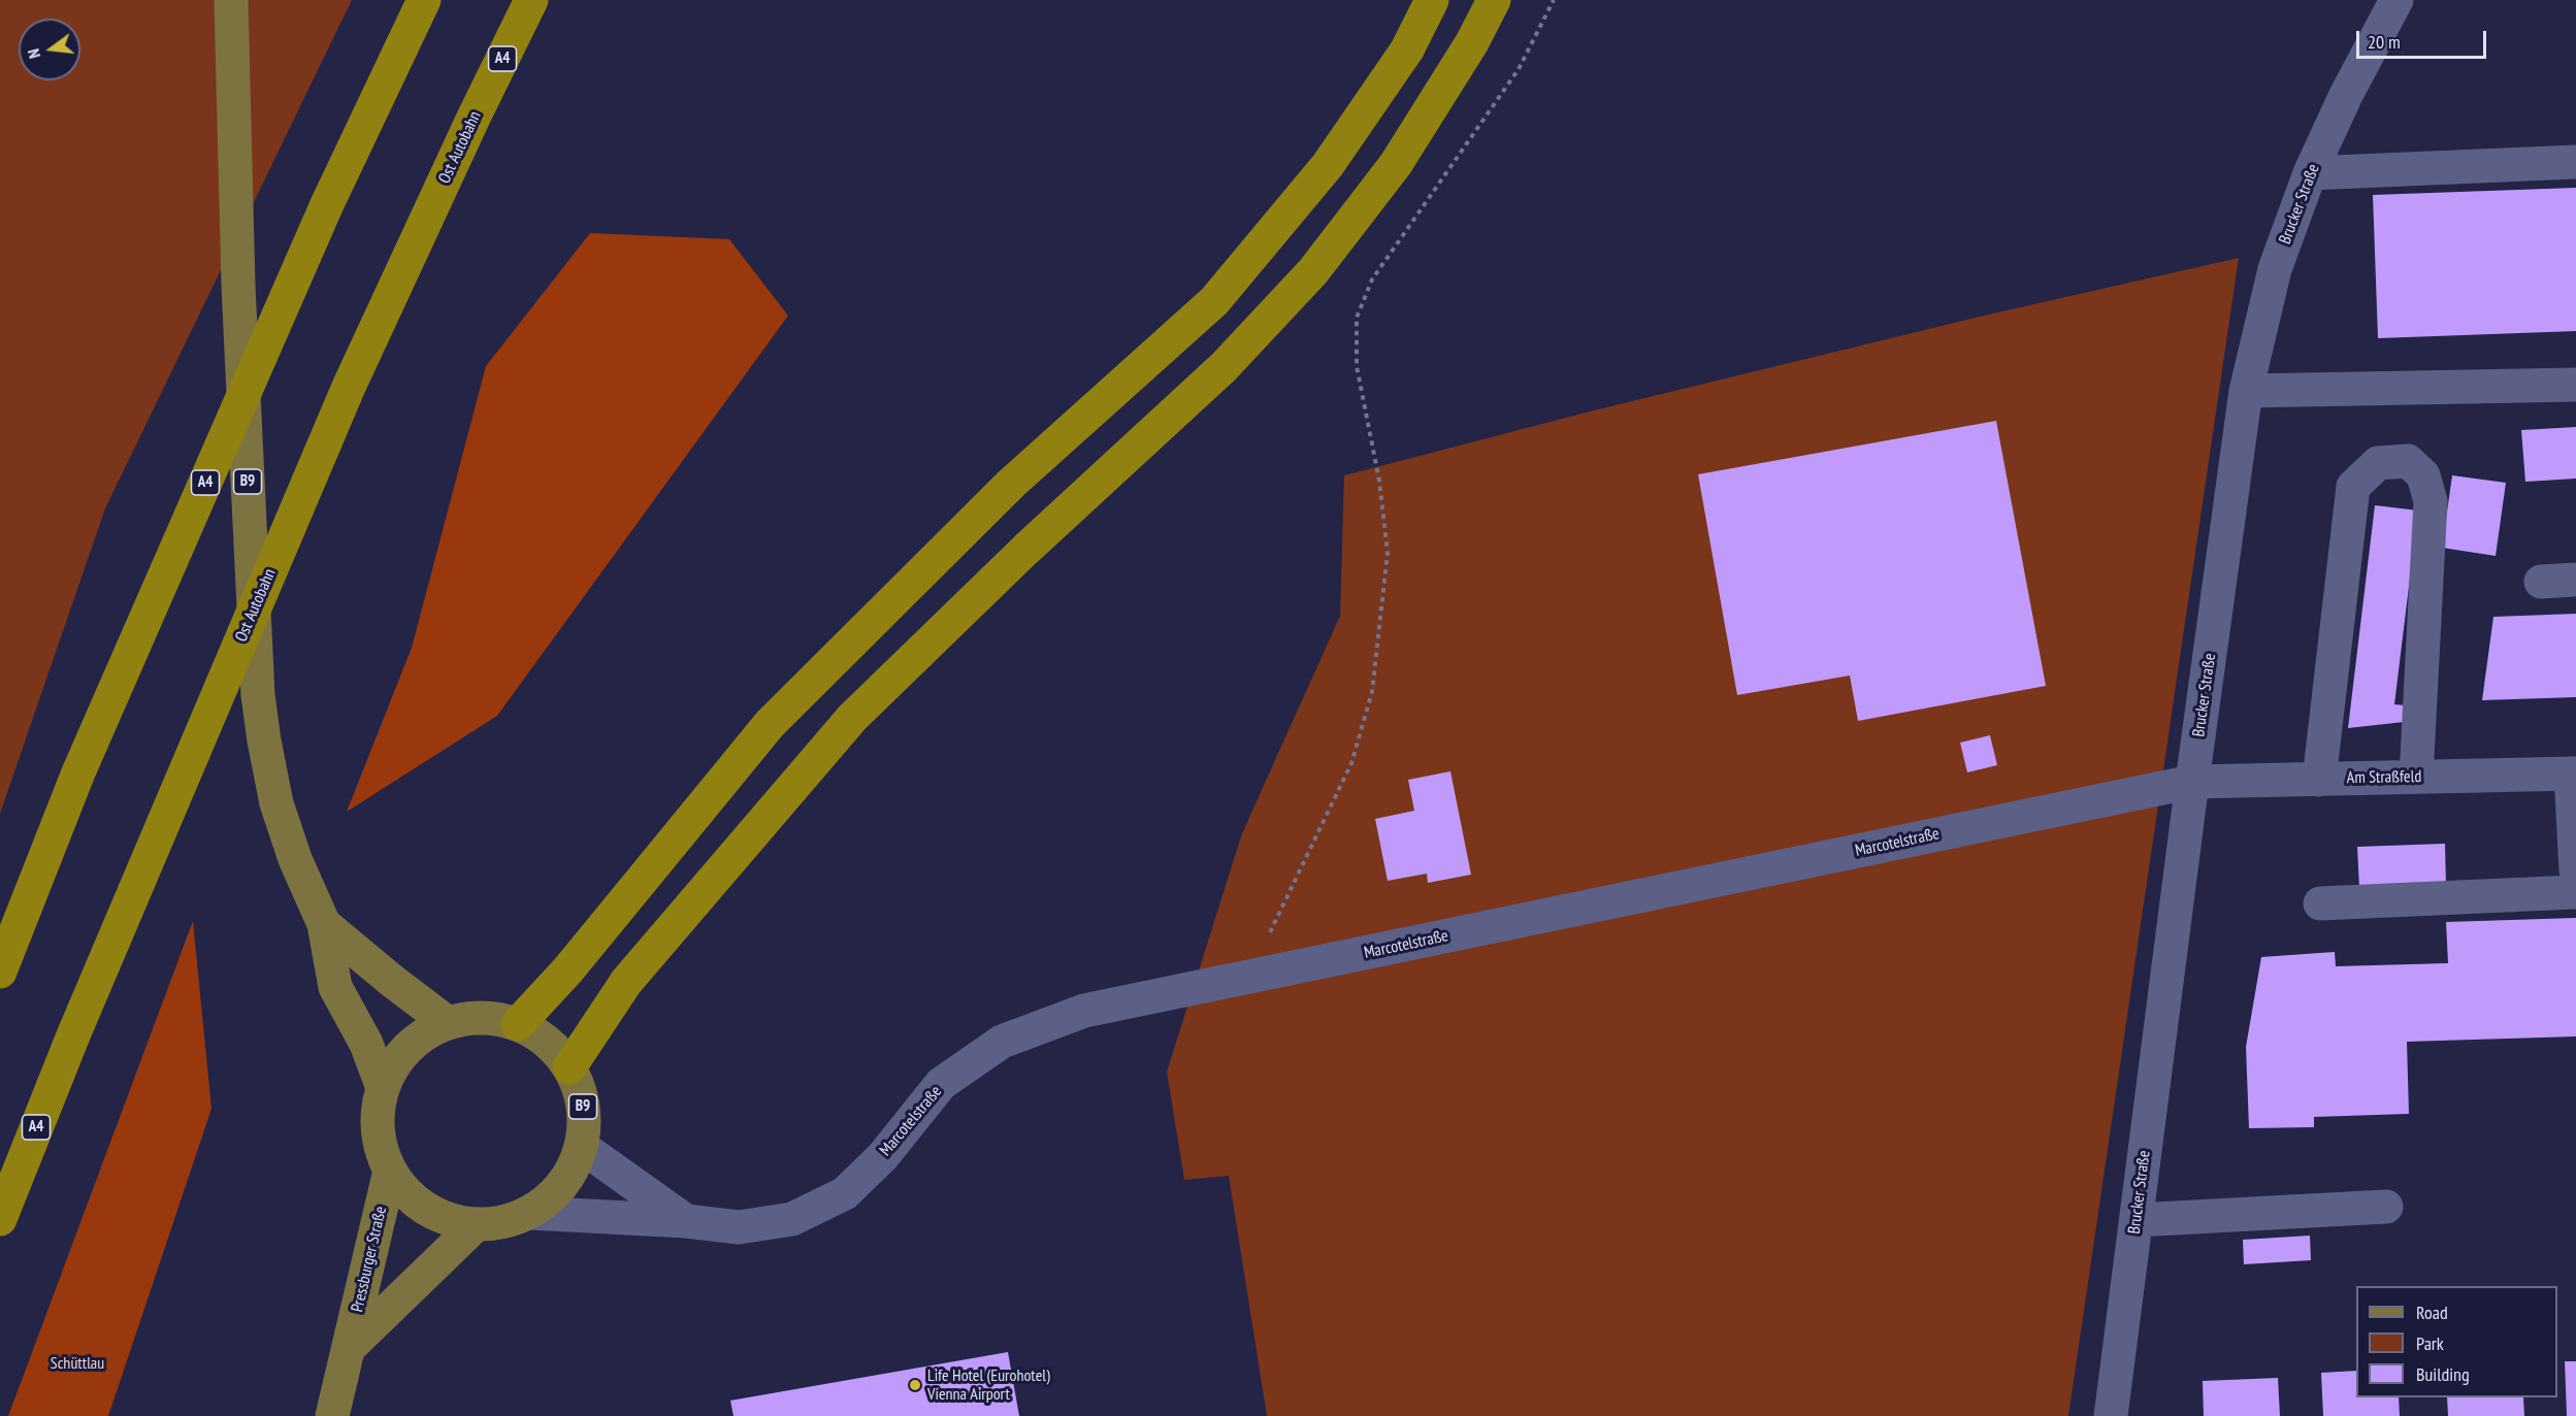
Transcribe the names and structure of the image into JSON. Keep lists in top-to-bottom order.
{
  "streets": {
    "highway": ["A4", "Ost Autobahn"],
    "main road": ["B9", "Pressburger Straße"],
    "street": ["Brucker Straße", "Am Straßfeld", "Marcotelstraße"]
  },
  "crossings": [
    ["Brucker Straße", "Am Straßfeld"],
    ["Brucker Straße", "Marcotelstraße"],
    ["B9", "Marcotelstraße"],
    ["B9", "Pressburger Straße"],
    ["Am Straßfeld", "Marcotelstraße"],
    ["Marcotelstraße", "Pressburger Straße"]
  ],
  "parks": ["Schüttlau"],
  "places": ["Life Hotel (Eurohotel) Vienna Airport"],
  "legend": ["Road", "Park", "Building"],
  "scale_bar": "20 m",
  "north": "left"
}
